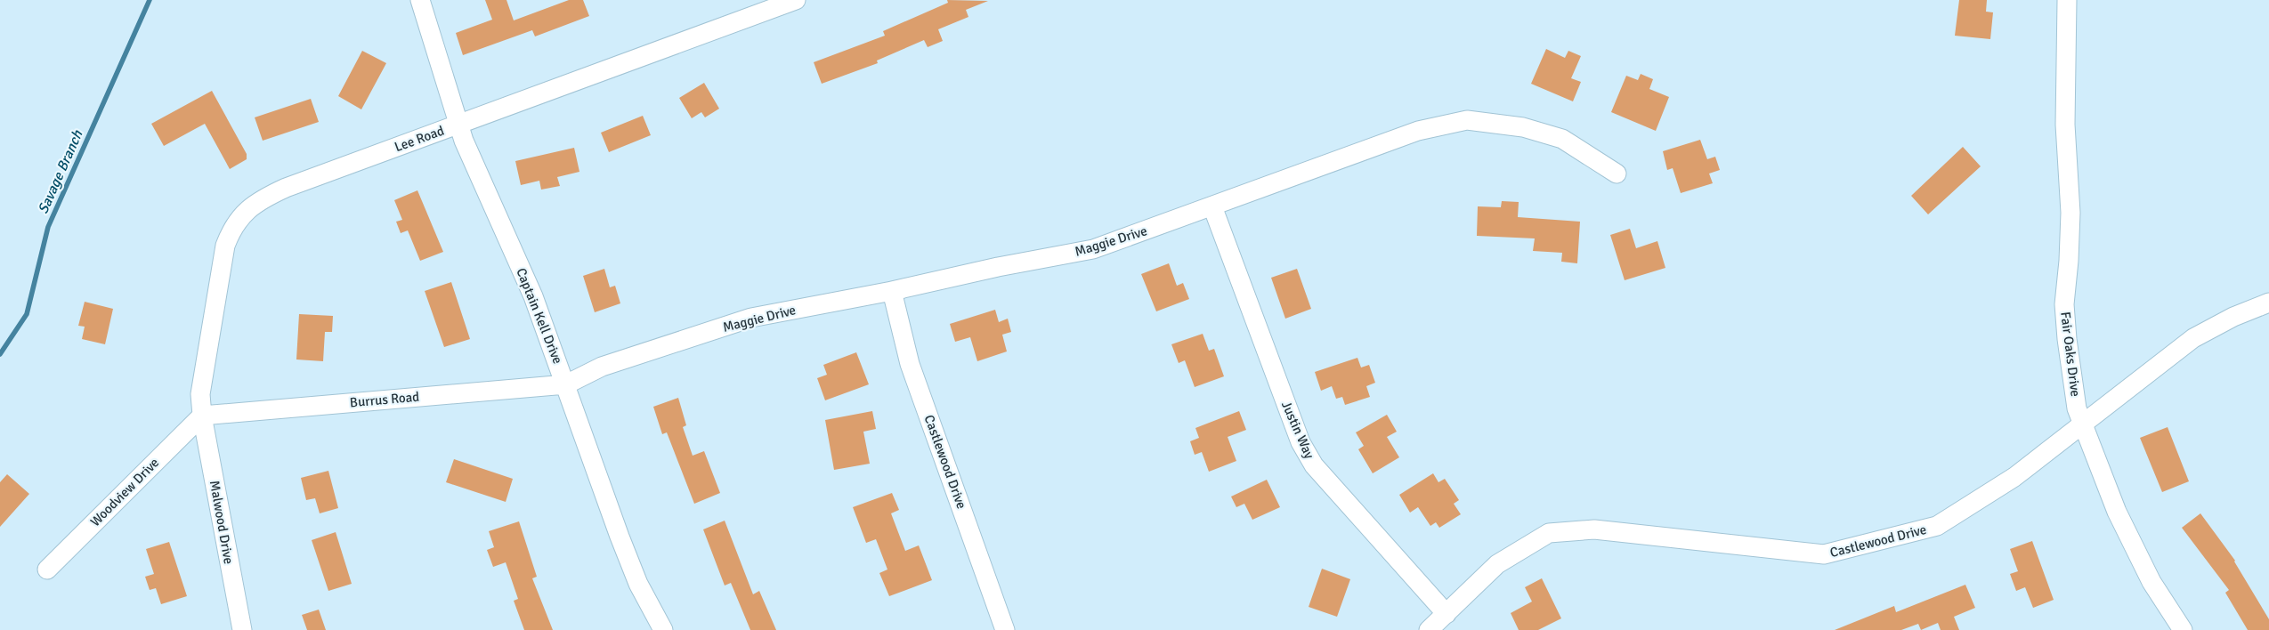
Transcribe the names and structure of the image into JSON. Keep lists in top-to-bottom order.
{
  "streets": {
    "street": [
      "Lee Road",
      "Maggie Drive",
      "Captain Kell Drive",
      "Fair Oaks Drive",
      "Burrus Road",
      "Justin Way",
      "Castlewood Drive",
      "Woodview Drive",
      "Malwood Drive"
    ]
  },
  "crossings": [
    ["Lee Road", "Captain Kell Drive"],
    ["Lee Road", "Burrus Road"],
    ["Lee Road", "Woodview Drive"],
    ["Lee Road", "Malwood Drive"],
    ["Maggie Drive", "Captain Kell Drive"],
    ["Maggie Drive", "Burrus Road"],
    ["Maggie Drive", "Justin Way"],
    ["Maggie Drive", "Castlewood Drive"],
    ["Captain Kell Drive", "Burrus Road"],
    ["Fair Oaks Drive", "Castlewood Drive"],
    ["Burrus Road", "Woodview Drive"],
    ["Burrus Road", "Malwood Drive"],
    ["Justin Way", "Castlewood Drive"],
    ["Woodview Drive", "Malwood Drive"]
  ],
  "water": ["Savage Branch"]
}
